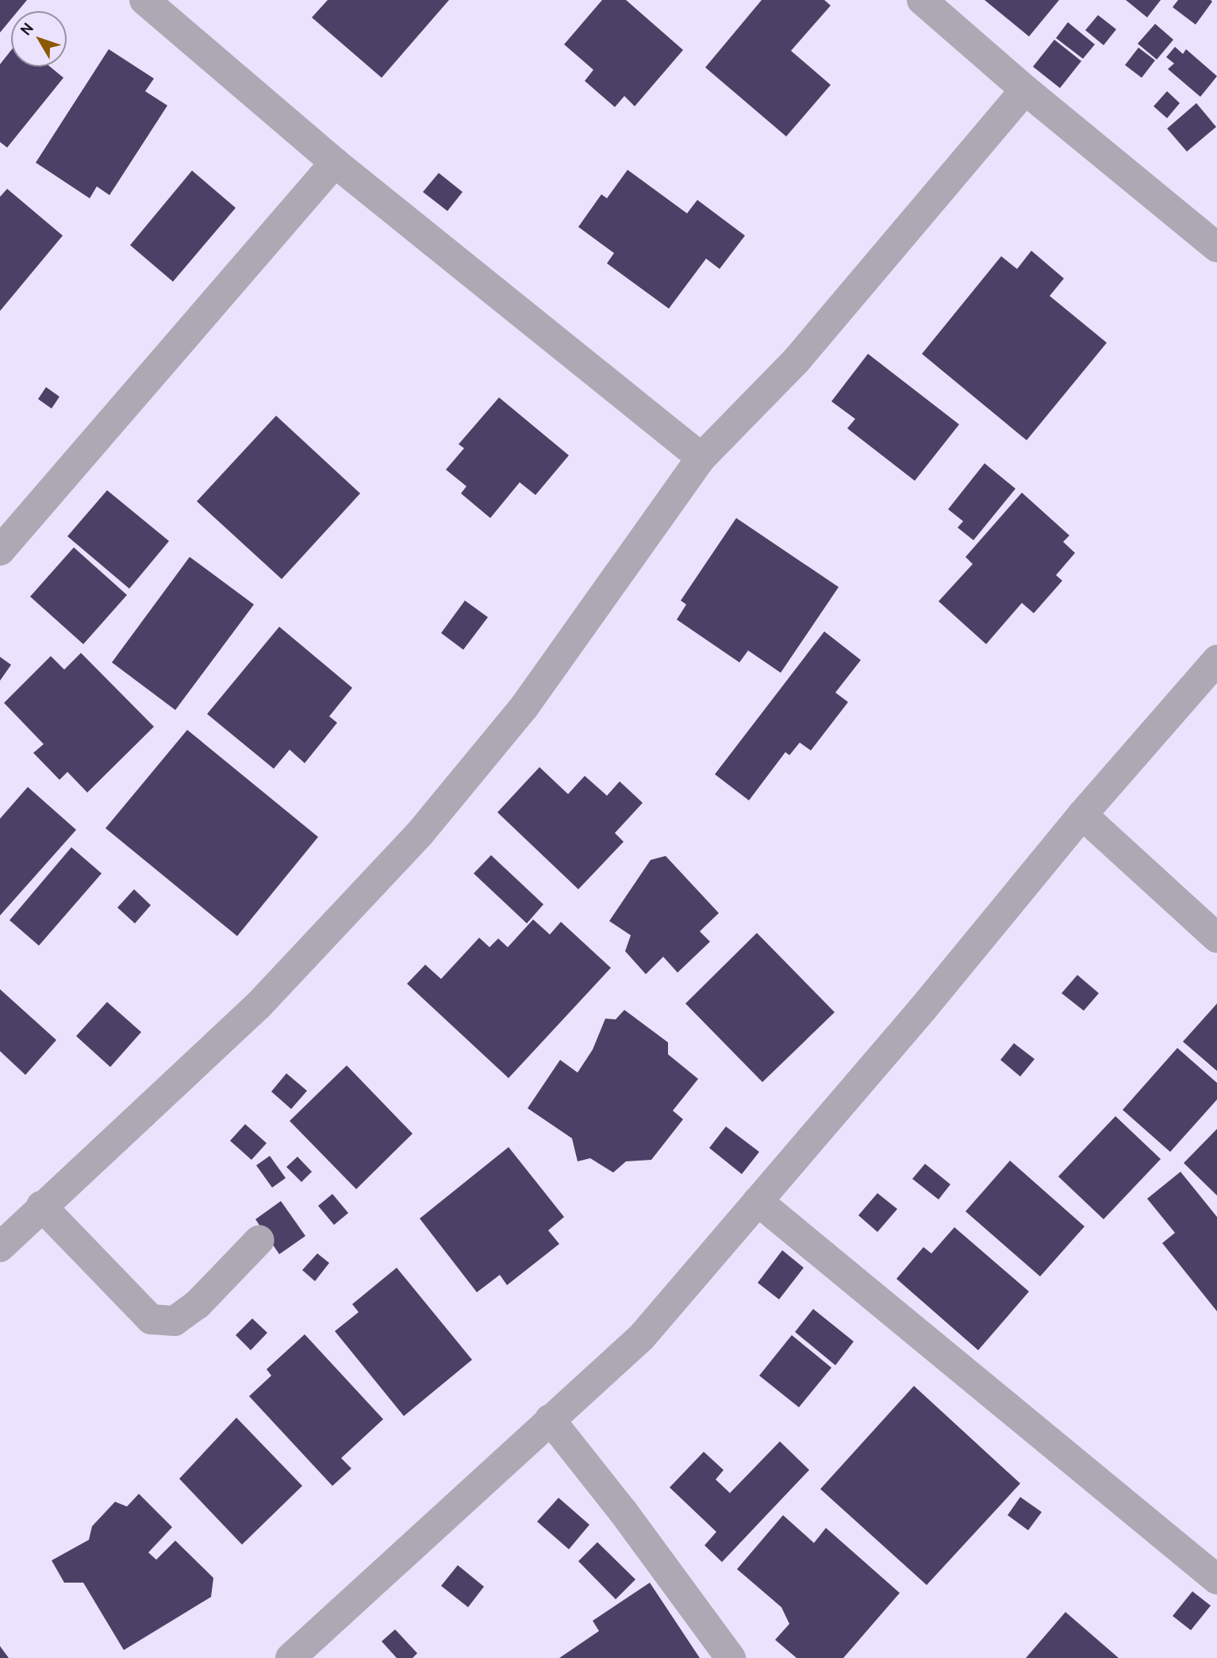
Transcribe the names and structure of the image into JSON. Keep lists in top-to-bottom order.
{
  "north": "top left"
}
